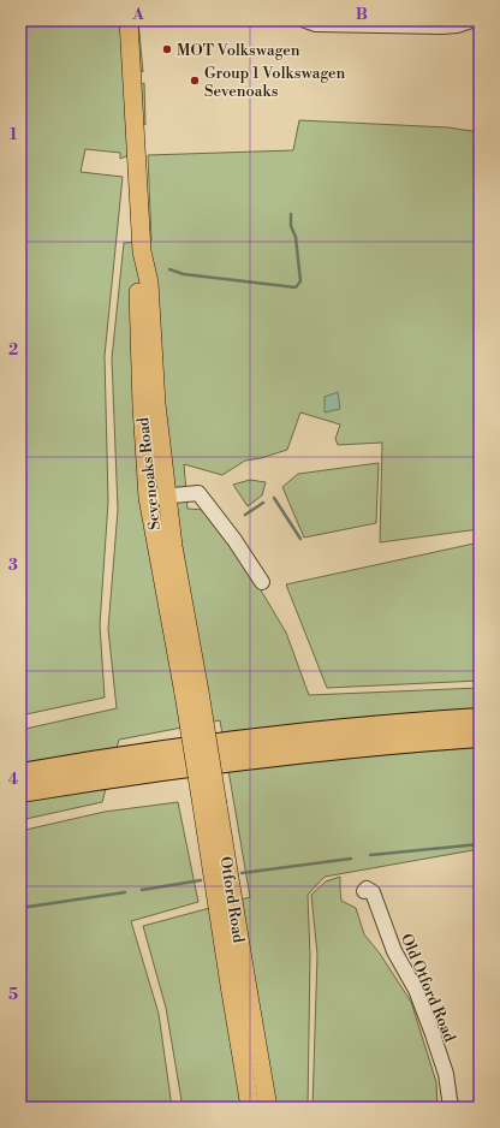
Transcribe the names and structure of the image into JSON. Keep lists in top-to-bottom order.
{
  "streets": {
    "main road": ["Sevenoaks Road", "Otford Road"],
    "street": ["Old Otford Road"]
  },
  "crossings": [
    ["Sevenoaks Road", "Otford Road"]
  ],
  "places": ["MOT Volkswagen", "Group 1 Volkswagen Sevenoaks"],
  "grid": {
    "columns": ["A", "B"],
    "rows": [
      "1",
      "2",
      "3",
      "4",
      "5"
    ]
  }
}
